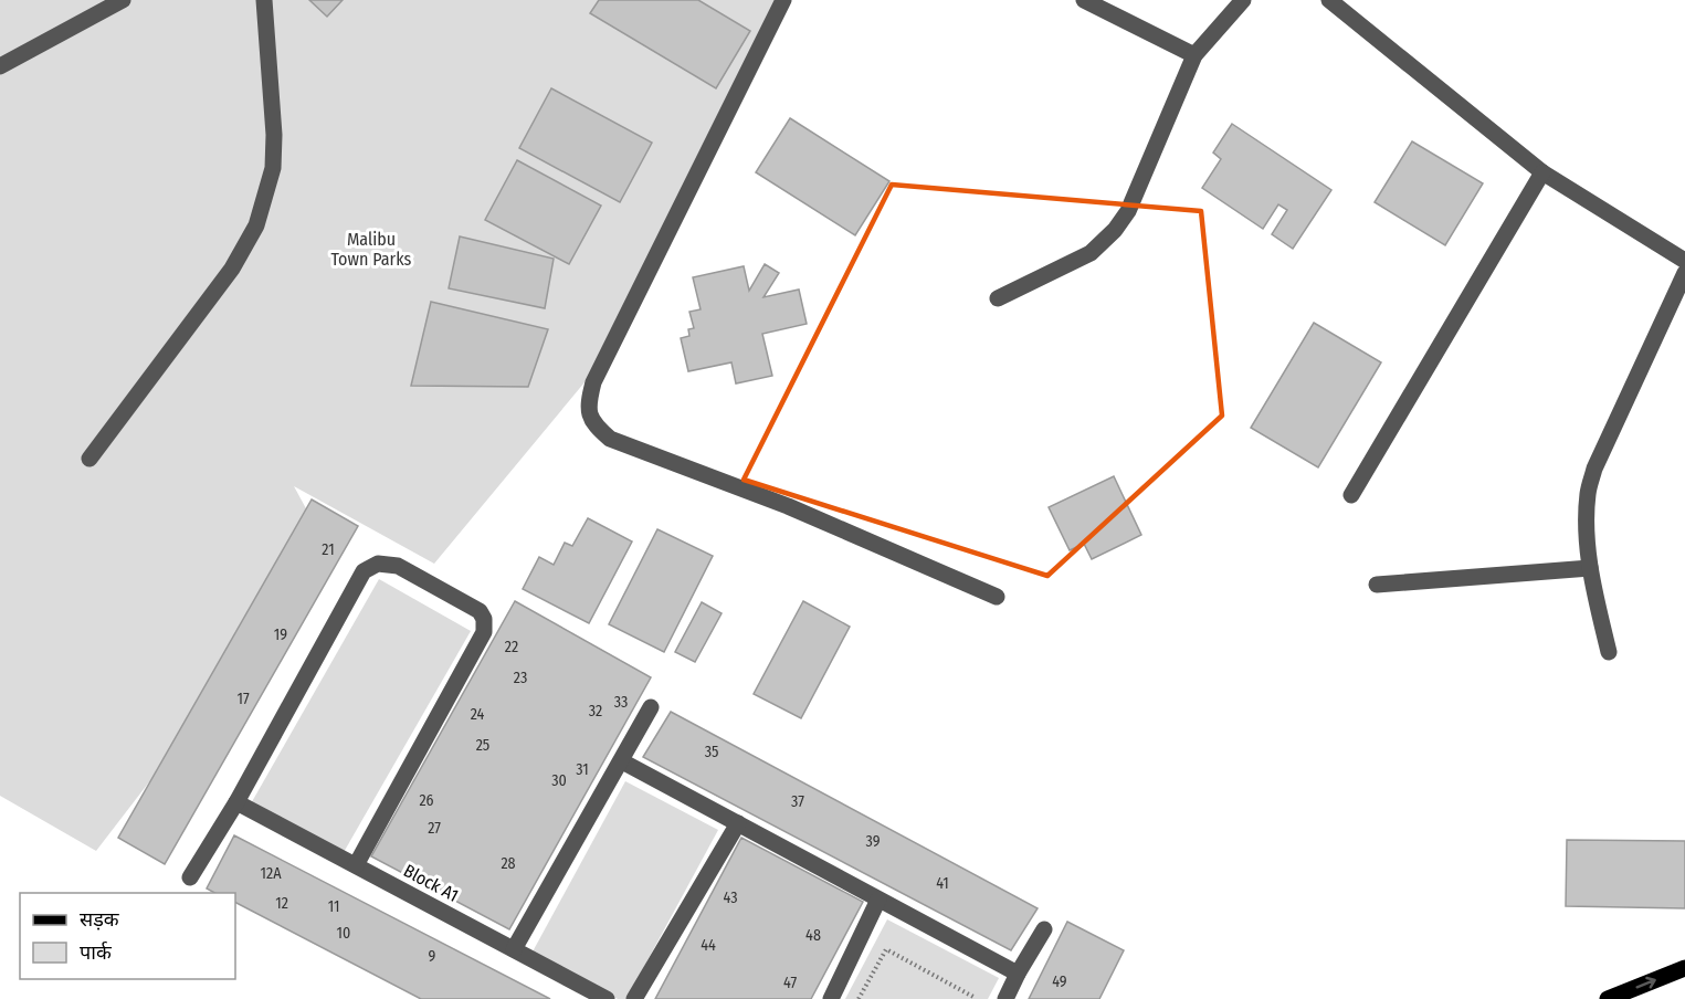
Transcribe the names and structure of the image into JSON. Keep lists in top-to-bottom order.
{
  "streets": {
    "street": ["Block A1"]
  },
  "parks": ["Malibu Town Parks"],
  "house_numbers": [
    "21",
    "19",
    "22",
    "23",
    "17",
    "33",
    "32",
    "24",
    "25",
    "35",
    "31",
    "30",
    "26",
    "37",
    "27",
    "39",
    "28",
    "12A",
    "41",
    "43",
    "12",
    "11",
    "10",
    "48",
    "44",
    "9",
    "49",
    "47"
  ],
  "legend": ["सड़क", "पार्क"]
}
